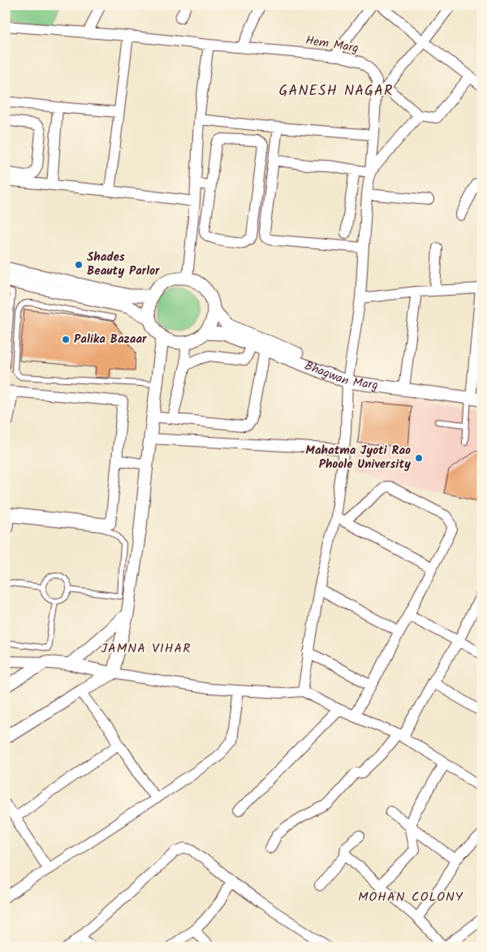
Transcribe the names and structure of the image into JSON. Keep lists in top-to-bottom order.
{
  "streets": {
    "street": ["Hem Marg", "Bhagwan Marg"]
  },
  "crossings": [
    ["Hem Marg", "Bhagwan Marg"]
  ],
  "districts": ["GANESH NAGAR", "JAMNA VIHAR", "MOHAN COLONY"],
  "places": ["Shades Beauty Parlor", "Palika Bazaar", "Mahatma Jyoti Rao Phoole University"]
}
